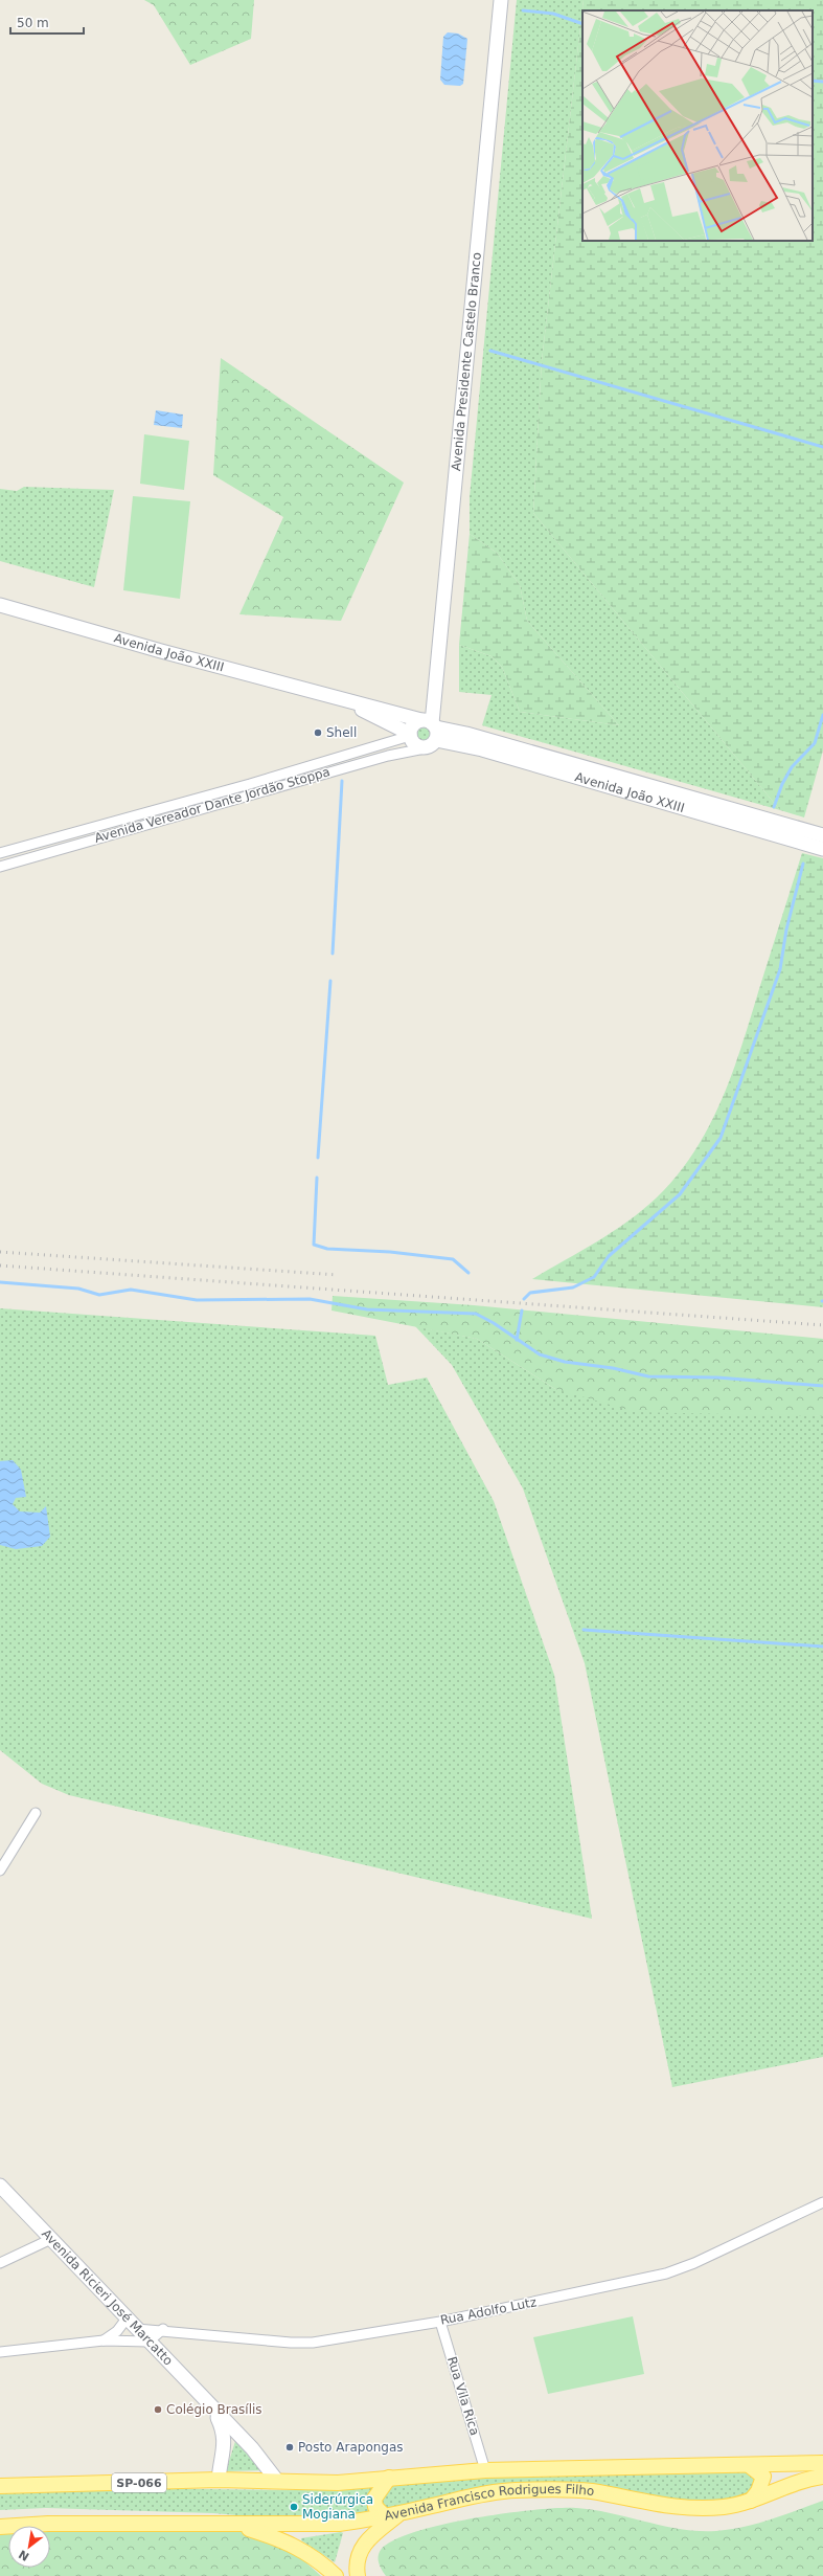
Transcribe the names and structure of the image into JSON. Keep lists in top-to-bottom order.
{
  "streets": {
    "main road": [
      "Avenida Presidente Castelo Branco",
      "Avenida João XXIII",
      "Avenida Ricieri José Marcatto",
      "SP-066",
      "Avenida Francisco Rodrigues Filho"
    ],
    "street": ["Avenida Vereador Dante Jordão Stoppa", "Rua Adolfo Lutz", "Rua Vila Rica"]
  },
  "crossings": [
    ["Avenida Presidente Castelo Branco", "Avenida João XXIII"],
    ["Avenida Presidente Castelo Branco", "Avenida Vereador Dante Jordão Stoppa"],
    ["Avenida João XXIII", "Avenida Vereador Dante Jordão Stoppa"],
    ["Avenida Ricieri José Marcatto", "Rua Adolfo Lutz"],
    ["Avenida Ricieri José Marcatto", "SP-066"],
    ["Rua Adolfo Lutz", "Rua Vila Rica"]
  ],
  "places": [
    "Shell",
    "Colégio Brasílis",
    "Posto Arapongas",
    "Siderúrgica Mogiana"
  ],
  "scale_bar": "50 m",
  "north": "bottom left"
}
